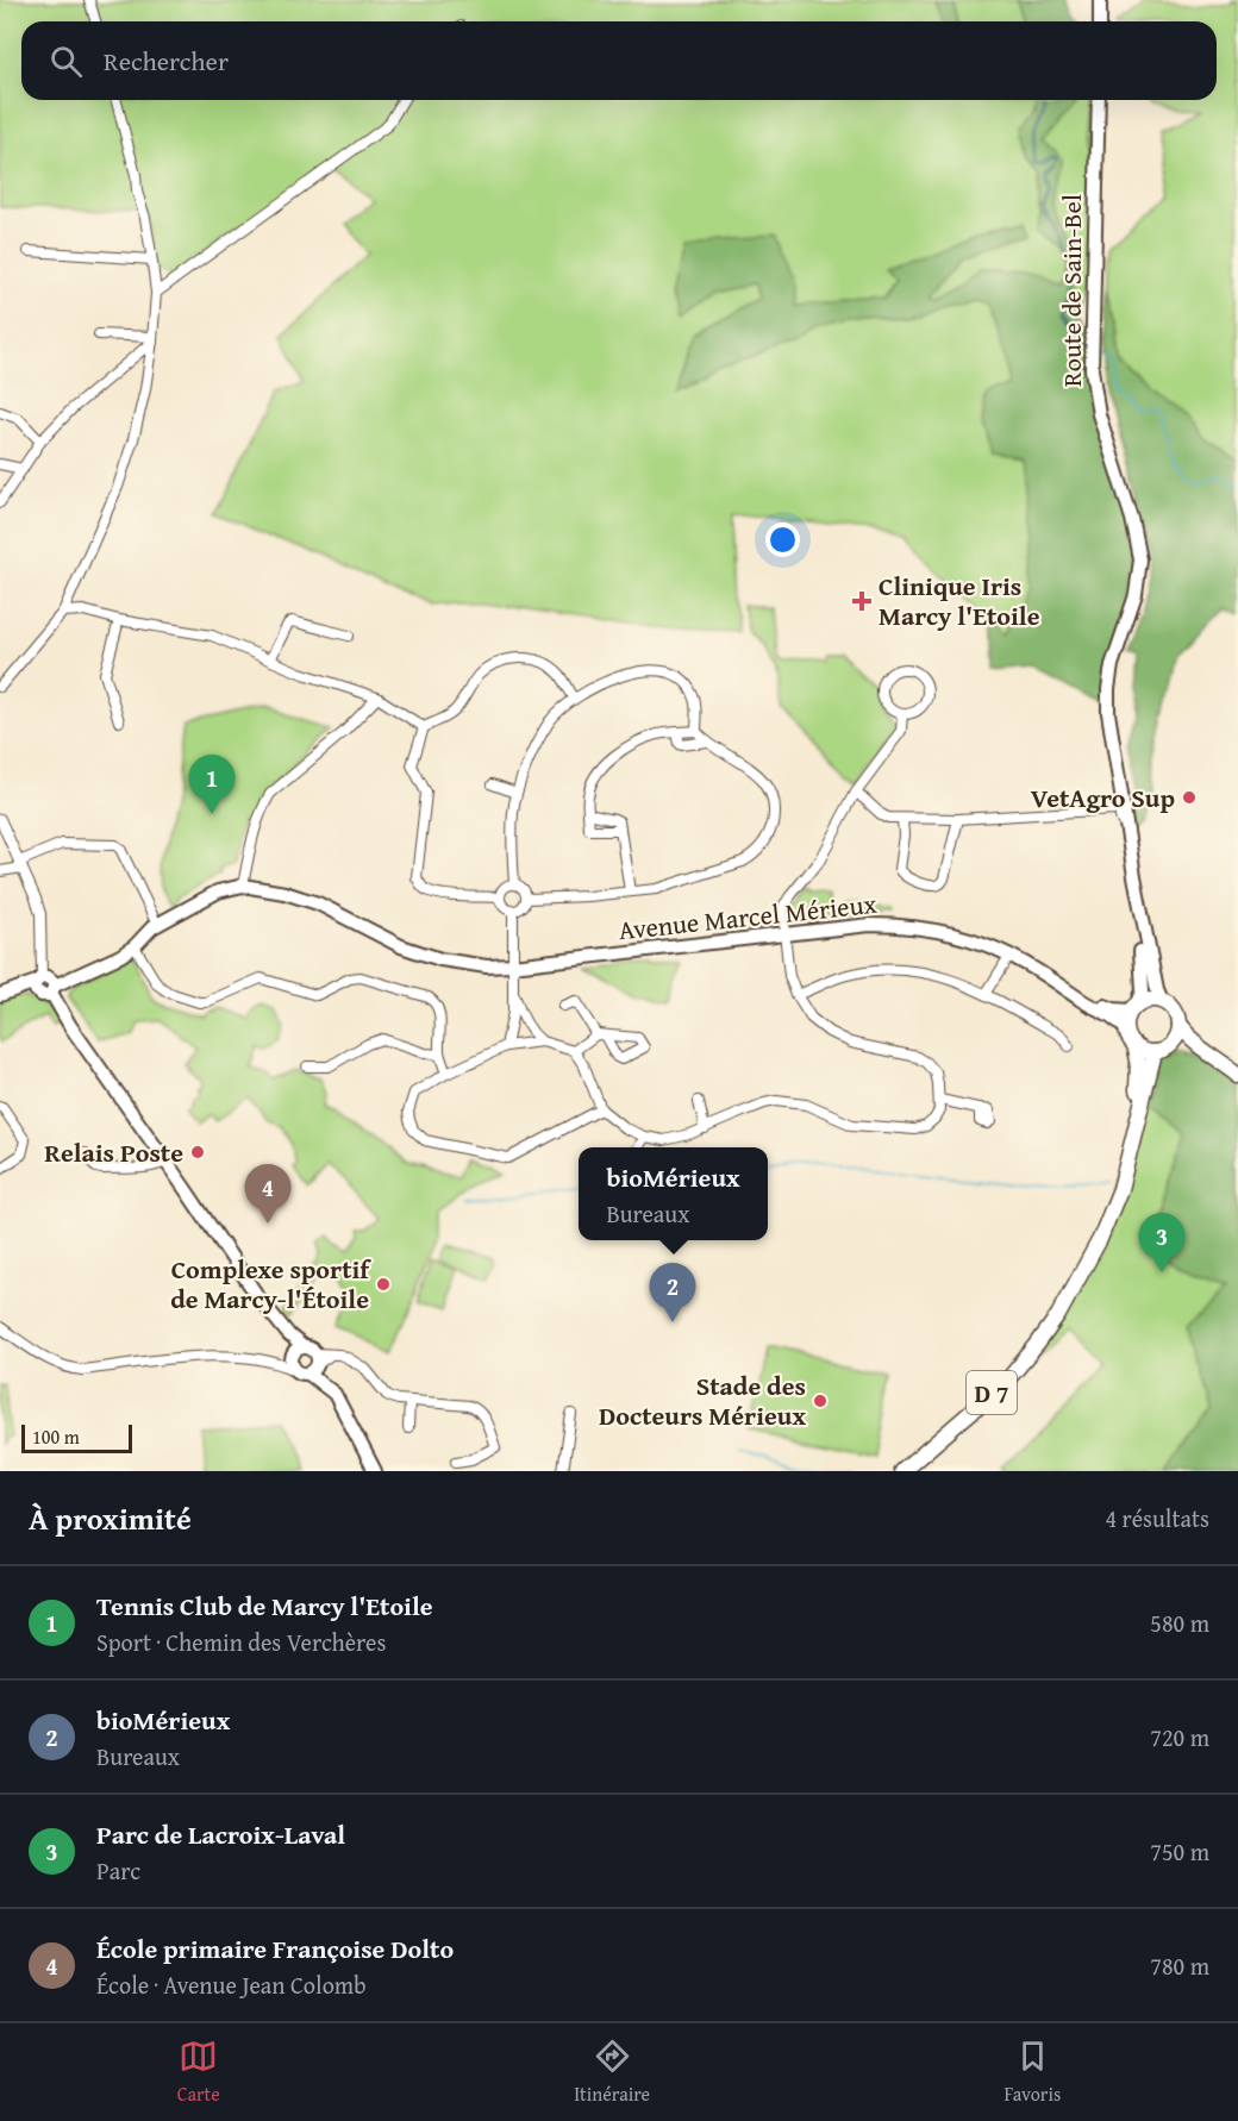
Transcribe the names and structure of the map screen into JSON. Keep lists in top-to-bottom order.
{
  "streets": {
    "main road": ["Route de Sain-Bel", "Avenue Marcel Mérieux", "D 7"]
  },
  "crossings": [
    ["Route de Sain-Bel", "Avenue Marcel Mérieux"],
    ["Route de Sain-Bel", "D 7"],
    ["Avenue Marcel Mérieux", "D 7"]
  ],
  "places": {
    "health": ["Clinique Iris Marcy l'Etoile"],
    "other": [
      "VetAgro Sup",
      "Relais Poste",
      "Complexe sportif de Marcy-l'Étoile",
      "Stade des Docteurs Mérieux"
    ]
  },
  "scale_bar": "100 m",
  "page": {
    "search": "Rechercher",
    "pins": [
      "1",
      "4",
      "3",
      "2"
    ],
    "popup": ["bioMérieux", "Bureaux"],
    "scale": "100 m",
    "heading": ["À proximité", "4 résultats"],
    "list": [
      {
        "mark": "1",
        "name": "Tennis Club de Marcy l'Etoile",
        "note": "Sport · Chemin des Verchères",
        "value": "580 m"
      },
      {
        "mark": "2",
        "name": "bioMérieux",
        "note": "Bureaux",
        "value": "720 m"
      },
      {
        "mark": "3",
        "name": "Parc de Lacroix-Laval",
        "note": "Parc",
        "value": "750 m"
      },
      {
        "mark": "4",
        "name": "École primaire Françoise Dolto",
        "note": "École · Avenue Jean Colomb",
        "value": "780 m"
      }
    ],
    "nav": ["Carte", "Itinéraire", "Favoris"]
  }
}
